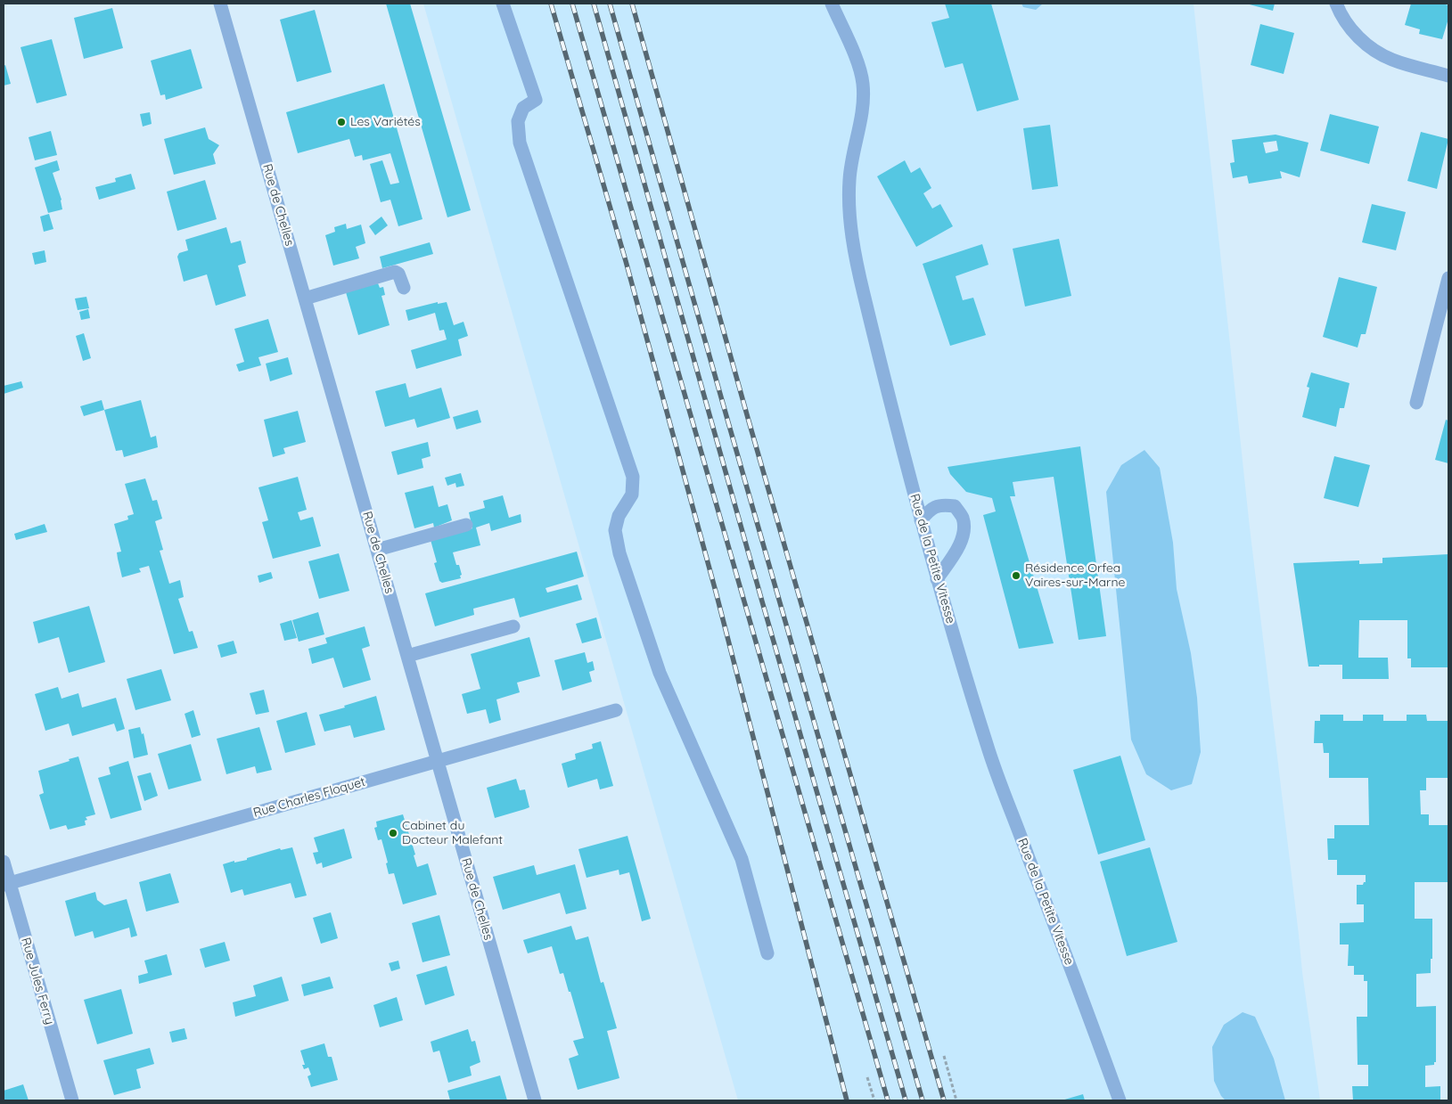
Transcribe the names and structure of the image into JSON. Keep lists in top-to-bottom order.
{
  "streets": {
    "street": [
      "Rue de Chelles",
      "Rue de la Petite Vitesse",
      "Rue Charles Floquet",
      "Rue Jules Ferry"
    ]
  },
  "crossings": [
    ["Rue de Chelles", "Rue Charles Floquet"],
    ["Rue Charles Floquet", "Rue Jules Ferry"]
  ],
  "places": ["Les Variétés", "Résidence Orfea Vaires-sur-Marne", "Cabinet du Docteur Malefant"]
}
